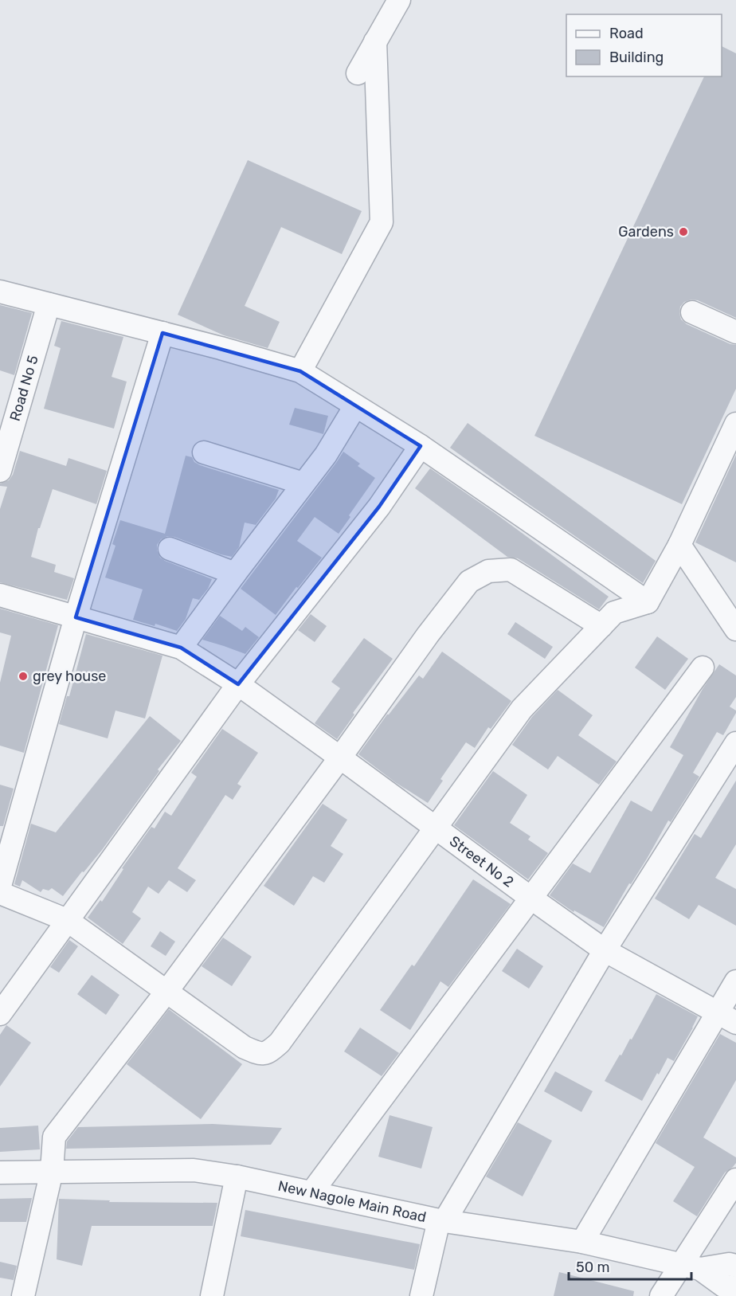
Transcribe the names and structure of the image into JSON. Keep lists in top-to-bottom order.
{
  "streets": {
    "street": ["Road No 5", "Street No 2", "New Nagole Main Road"]
  },
  "places": ["Gardens", "grey house"],
  "legend": ["Road", "Building"],
  "scale_bar": "50 m"
}
